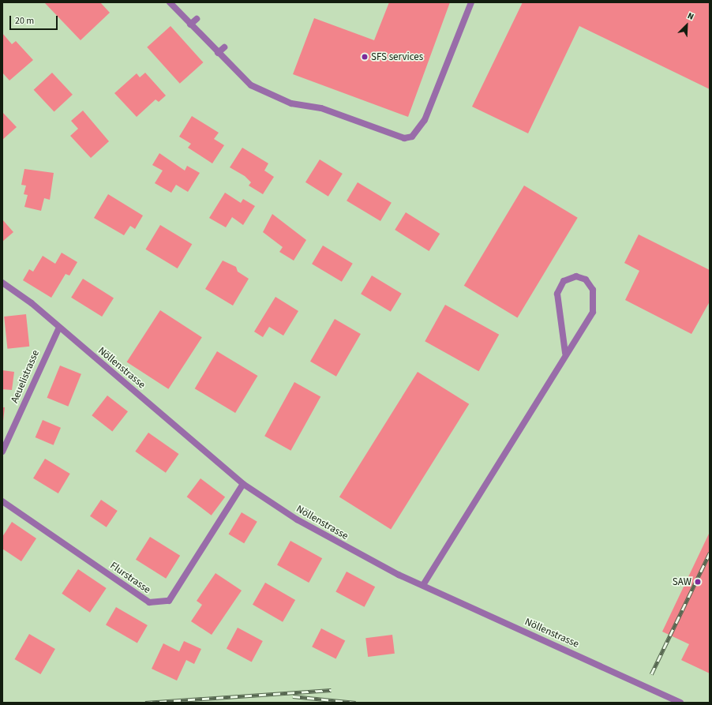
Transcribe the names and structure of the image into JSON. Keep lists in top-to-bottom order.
{
  "streets": {
    "street": ["Nöllenstrasse", "Aeuelistrasse", "Flurstrasse"]
  },
  "crossings": [
    ["Nöllenstrasse", "Aeuelistrasse"],
    ["Nöllenstrasse", "Flurstrasse"]
  ],
  "places": ["SFS services", "SAW"],
  "scale_bar": "20 m",
  "north": "top right"
}
